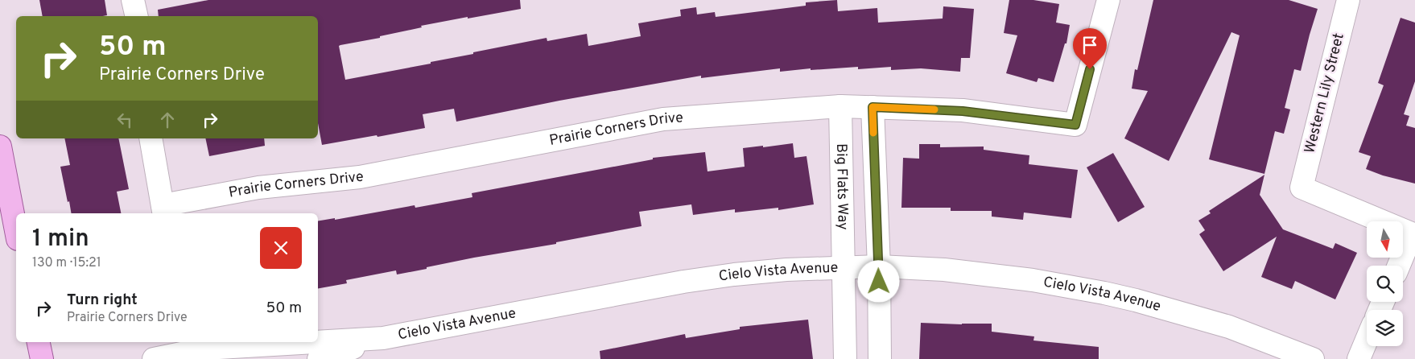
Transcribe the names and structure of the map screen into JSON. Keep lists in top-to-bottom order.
{
  "streets": {
    "street": [
      "Western Lily Street",
      "Prairie Corners Drive",
      "Big Flats Way",
      "Cielo Vista Avenue"
    ]
  },
  "crossings": [
    ["Prairie Corners Drive", "Big Flats Way"],
    ["Big Flats Way", "Cielo Vista Avenue"]
  ],
  "north": "bottom",
  "page": {
    "turn": ["50 m", "Prairie Corners Drive"],
    "heading": ["1 min", "130 m · 15:21"],
    "list": [
      {
        "name": "Turn right",
        "note": "Prairie Corners Drive",
        "value": "50 m"
      }
    ]
  }
}
